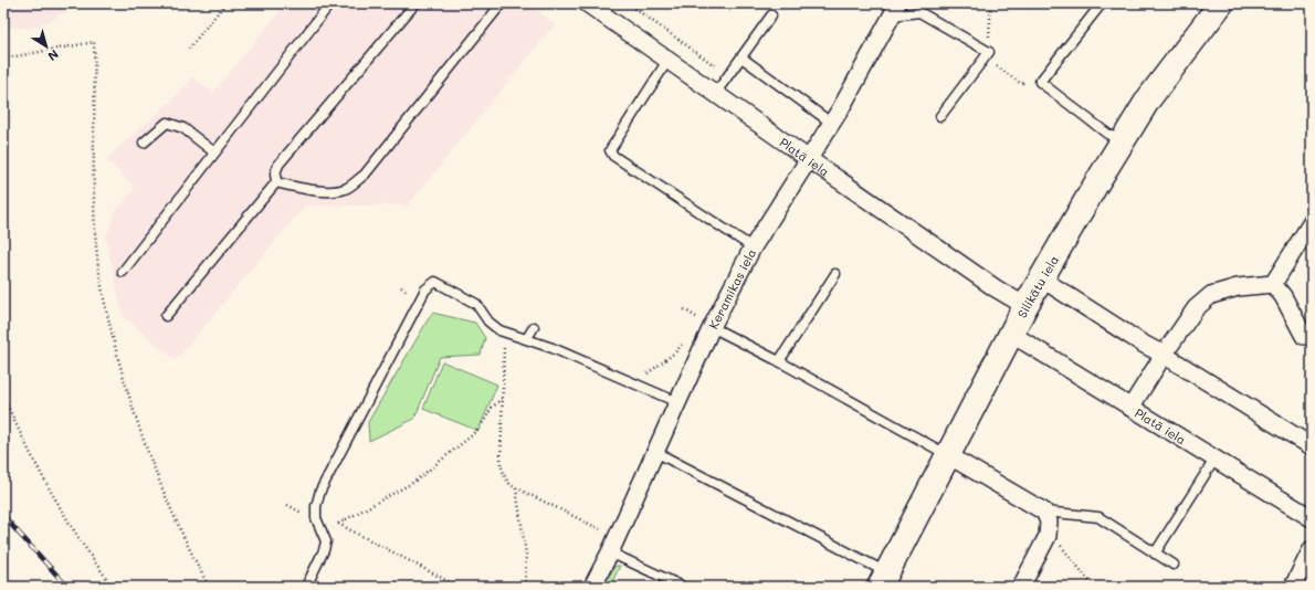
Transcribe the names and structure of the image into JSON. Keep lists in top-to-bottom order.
{
  "streets": {
    "main road": ["Silikātu iela"],
    "street": ["Platā iela", "Keramikas iela"]
  },
  "crossings": [
    ["Platā iela", "Silikātu iela"],
    ["Platā iela", "Keramikas iela"]
  ],
  "north": "bottom right"
}
